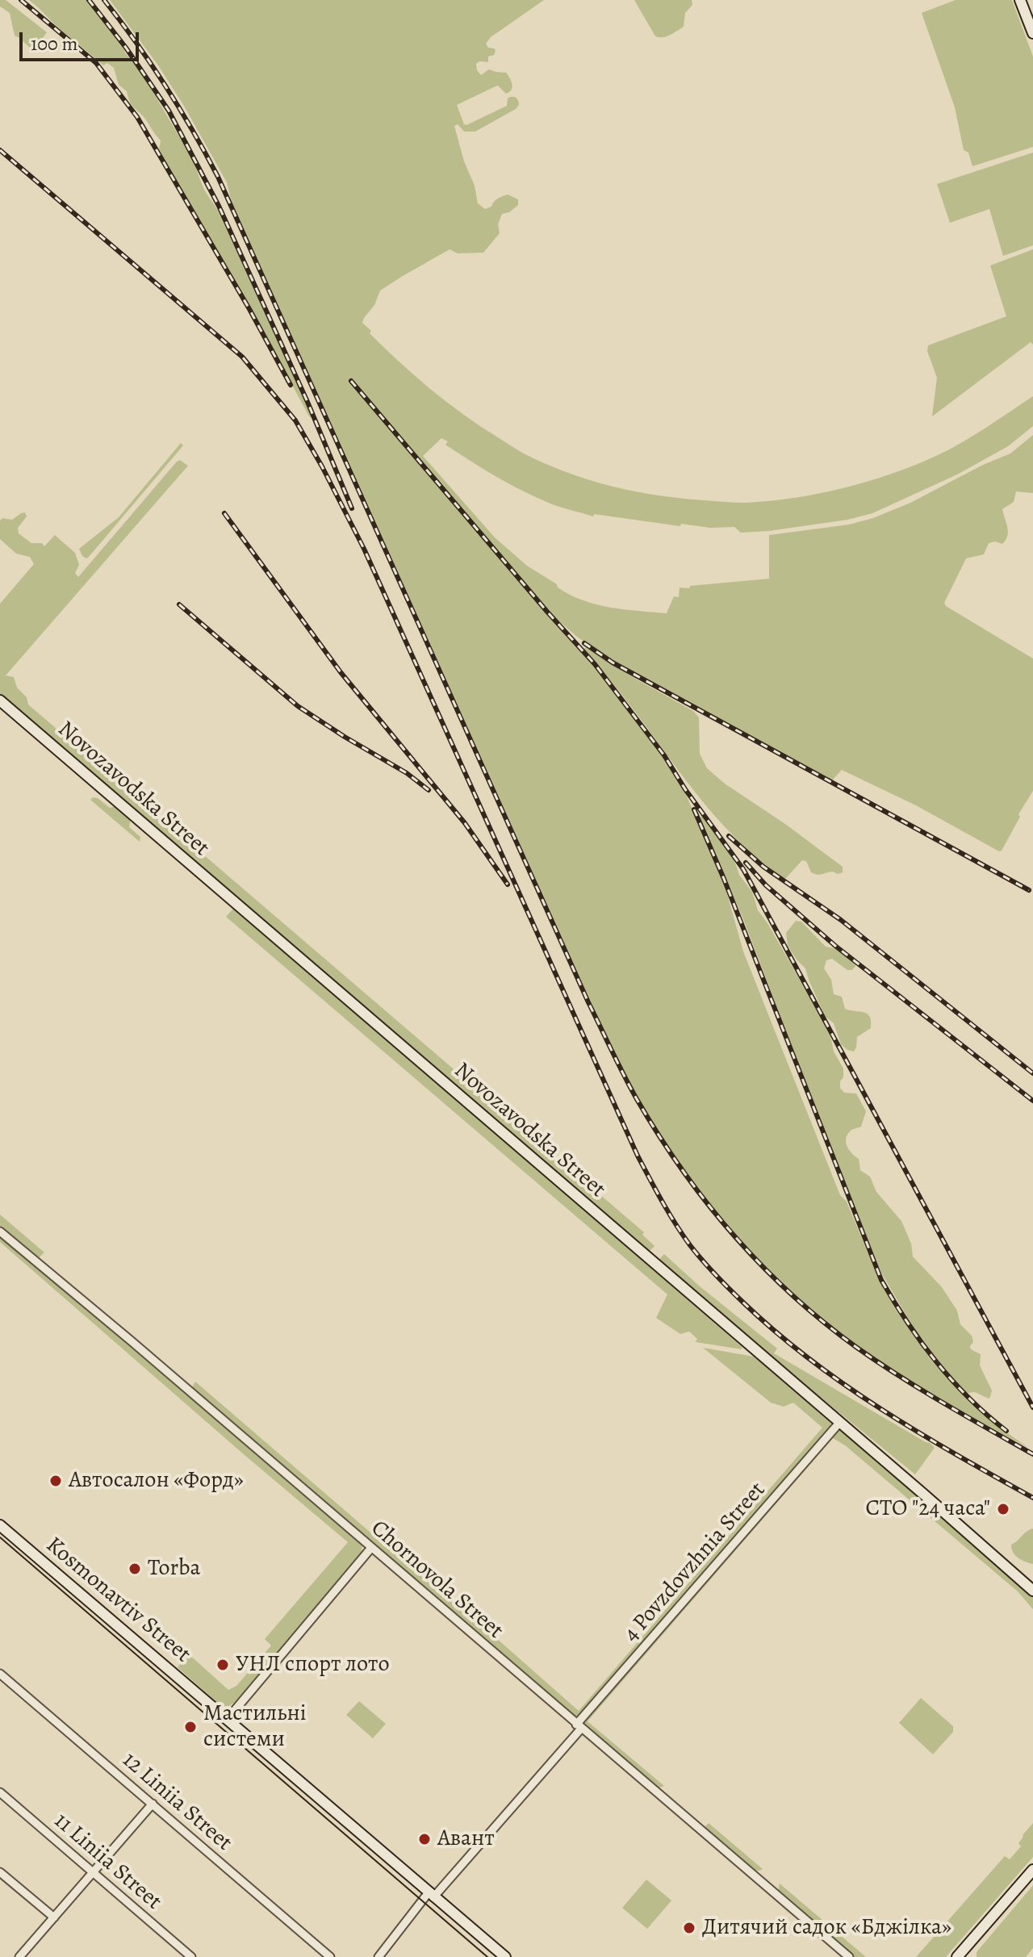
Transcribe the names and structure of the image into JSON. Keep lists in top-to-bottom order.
{
  "streets": {
    "street": [
      "Novozavodska Street",
      "4 Povzdovzhnia Street",
      "Chornovola Street",
      "Kosmonavtiv Street",
      "12 Liniia Street",
      "11 Liniia Street"
    ]
  },
  "crossings": [
    ["Novozavodska Street", "4 Povzdovzhnia Street"],
    ["4 Povzdovzhnia Street", "Chornovola Street"],
    ["4 Povzdovzhnia Street", "Kosmonavtiv Street"]
  ],
  "places": [
    "Автосалон «Форд»",
    "СТО \"24 часа\"",
    "Torba",
    "УНЛ спорт лото",
    "Мастильні системи",
    "Авант",
    "Дитячий садок «Бджілка»"
  ],
  "scale_bar": "100 m"
}
